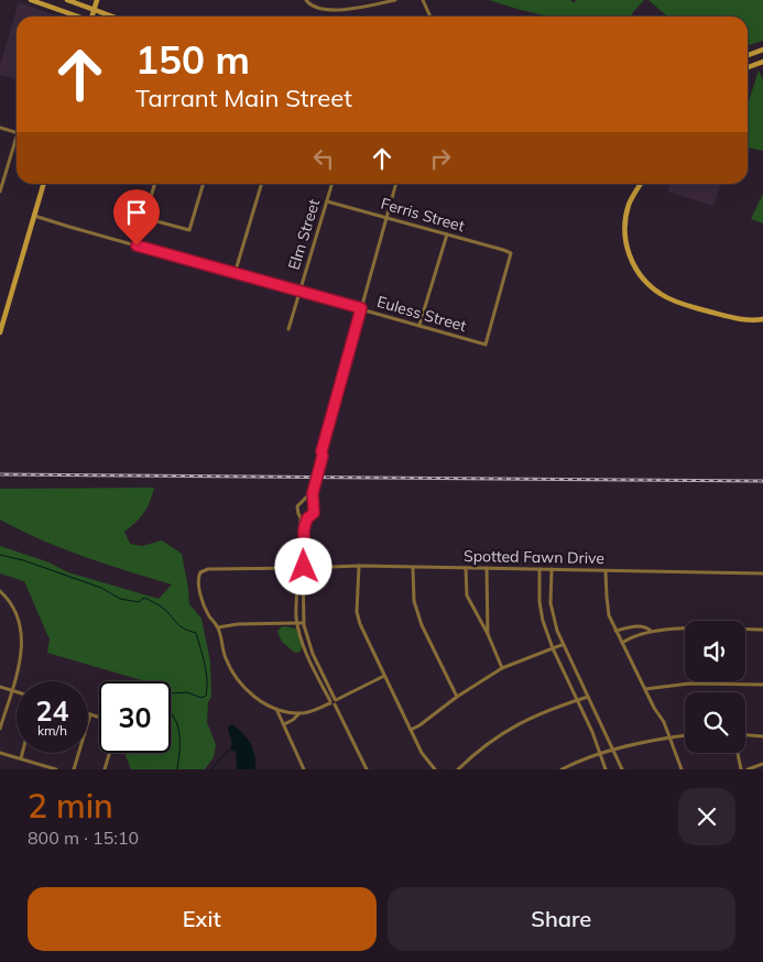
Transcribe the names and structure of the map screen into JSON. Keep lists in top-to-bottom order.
{
  "streets": {
    "street": [
      "Ferris Street",
      "Elm Street",
      "Euless Street",
      "Spotted Fawn Drive"
    ]
  },
  "crossings": [
    ["Ferris Street", "Elm Street"],
    ["Ferris Street", "Euless Street"],
    ["Elm Street", "Euless Street"]
  ],
  "page": {
    "turn": ["150 m", "Tarrant Main Street"],
    "speed": "24 km/h",
    "limit": "30",
    "heading": ["2 min", "800 m · 15:10"],
    "buttons": ["Exit", "Share"]
  }
}
